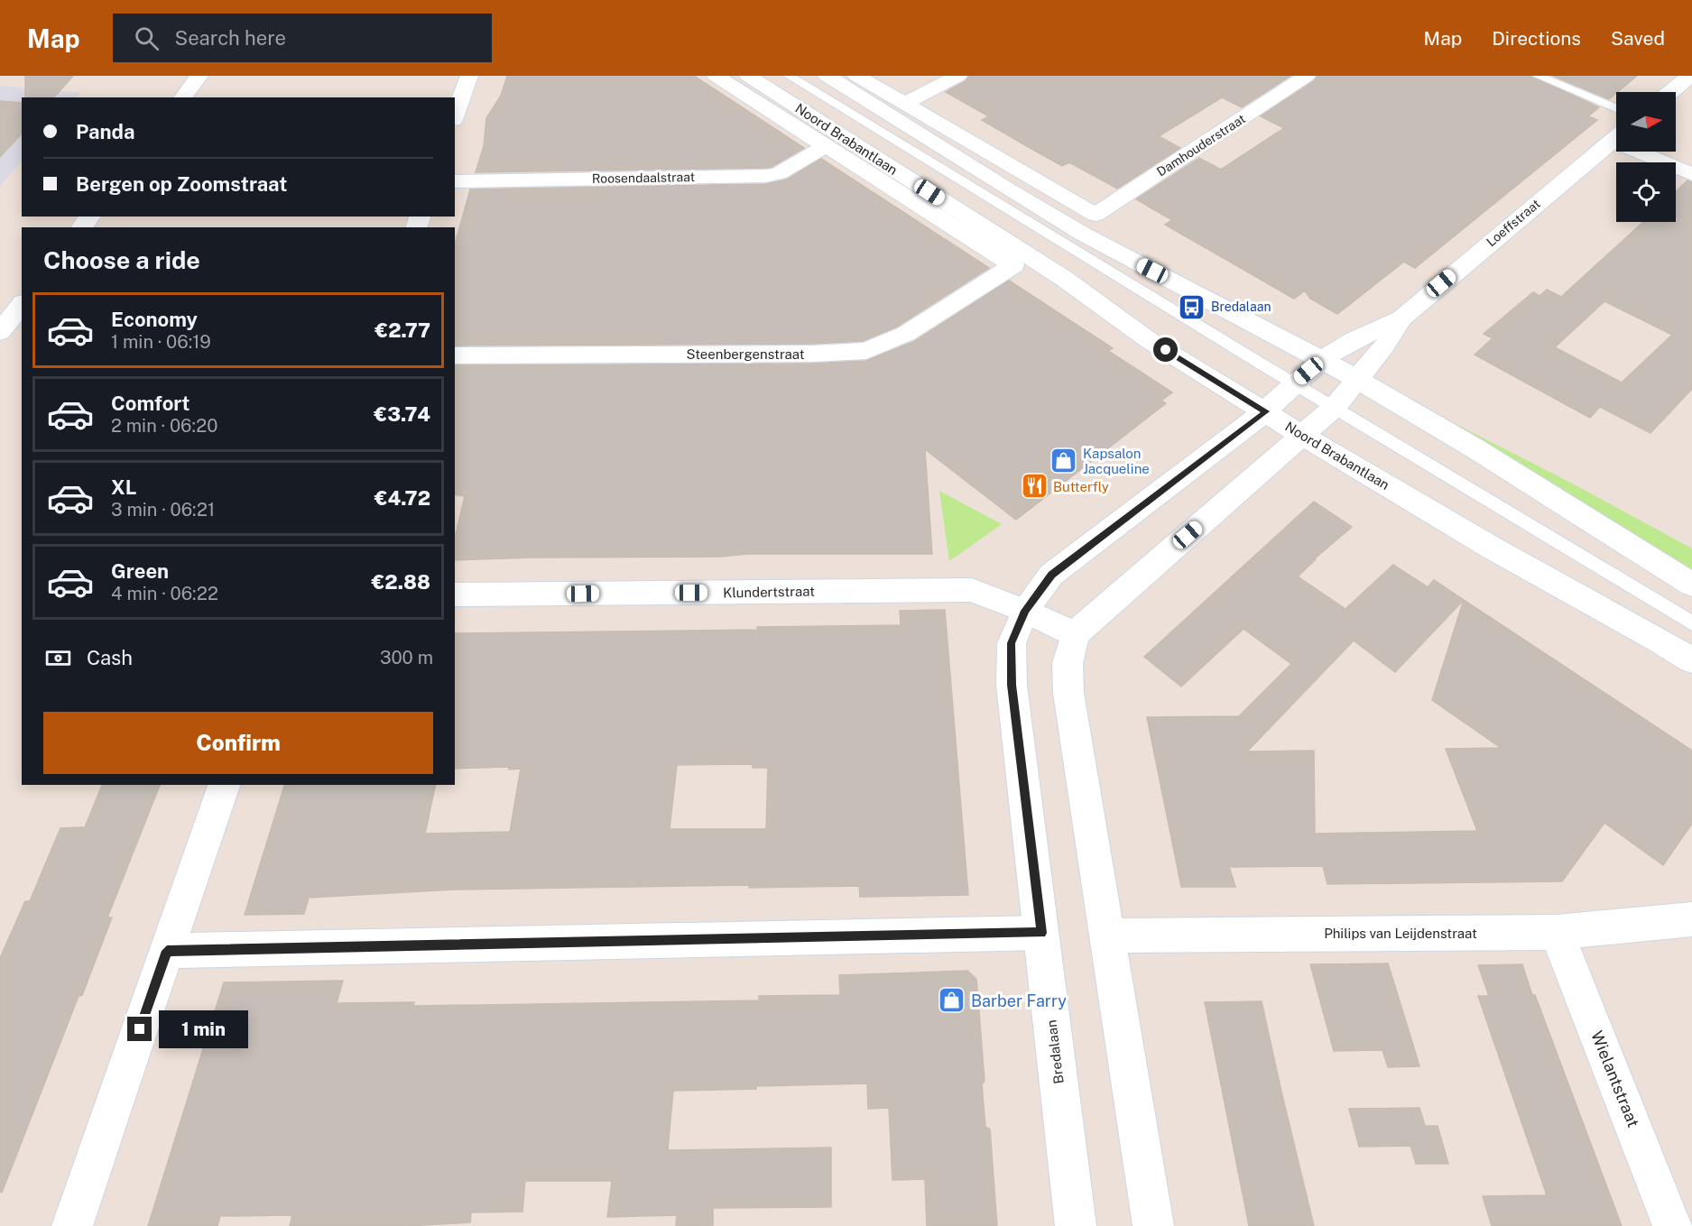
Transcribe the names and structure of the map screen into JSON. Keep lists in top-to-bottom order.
{
  "streets": {
    "street": [
      "Noord Brabantlaan",
      "Damhouderstraat",
      "Roosendaalstraat",
      "Loeffstraat",
      "Steenbergenstraat",
      "Klundertstraat",
      "Philips van Leijdenstraat",
      "Bredalaan",
      "Wielantstraat"
    ]
  },
  "crossings": [
    ["Noord Brabantlaan", "Roosendaalstraat"],
    ["Noord Brabantlaan", "Loeffstraat"],
    ["Noord Brabantlaan", "Steenbergenstraat"],
    ["Noord Brabantlaan", "Bredalaan"],
    ["Loeffstraat", "Bredalaan"],
    ["Klundertstraat", "Bredalaan"],
    ["Philips van Leijdenstraat", "Wielantstraat"]
  ],
  "places": {
    "bus stop": ["Bredalaan"],
    "shop": ["Kapsalon Jacqueline", "Barber Farry"],
    "restaurant": ["Butterfly"]
  },
  "north": "right",
  "page": {
    "header": "Map",
    "search": "Search here",
    "nav": ["Map", "Directions", "Saved"],
    "banner": ["Panda", "Bergen op Zoomstraat"],
    "heading": "Choose a ride",
    "list": [
      {
        "name": "Economy",
        "note": "1 min · 06:19",
        "value": "€2.77"
      },
      {
        "name": "Comfort",
        "note": "2 min · 06:20",
        "value": "€3.74"
      },
      {
        "name": "XL",
        "note": "3 min · 06:21",
        "value": "€4.72"
      },
      {
        "name": "Green",
        "note": "4 min · 06:22",
        "value": "€2.88"
      }
    ],
    "pay": ["Cash", "300 m"],
    "buttons": "Confirm",
    "bubble": "1 min"
  }
}
